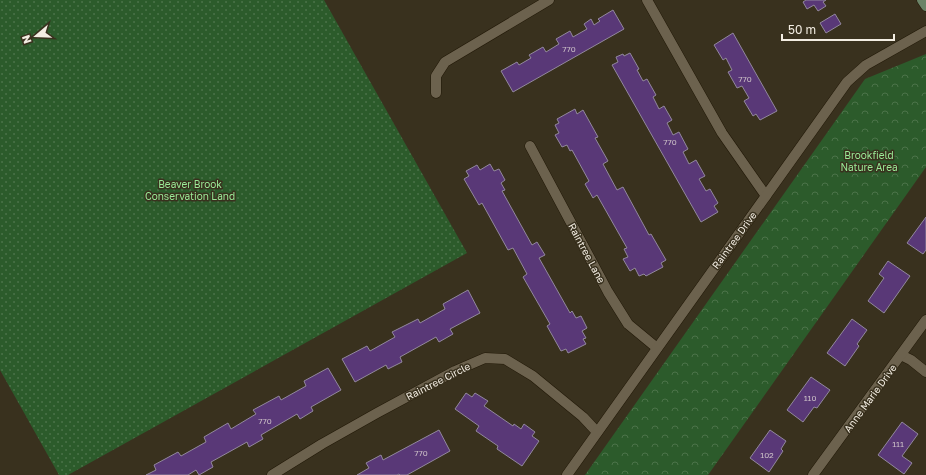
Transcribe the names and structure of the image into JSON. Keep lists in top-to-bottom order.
{
  "streets": {
    "street": [
      "Raintree Drive",
      "Raintree Lane",
      "Raintree Circle",
      "Anne Marie Drive"
    ]
  },
  "crossings": [
    ["Raintree Drive", "Raintree Lane"],
    ["Raintree Drive", "Raintree Circle"]
  ],
  "parks": ["Brookfield Nature Area", "Beaver Brook Conservation Land"],
  "house_numbers": [
    "770",
    "770",
    "770",
    "110",
    "770",
    "111",
    "770",
    "102"
  ],
  "scale_bar": "50 m",
  "north": "left"
}
